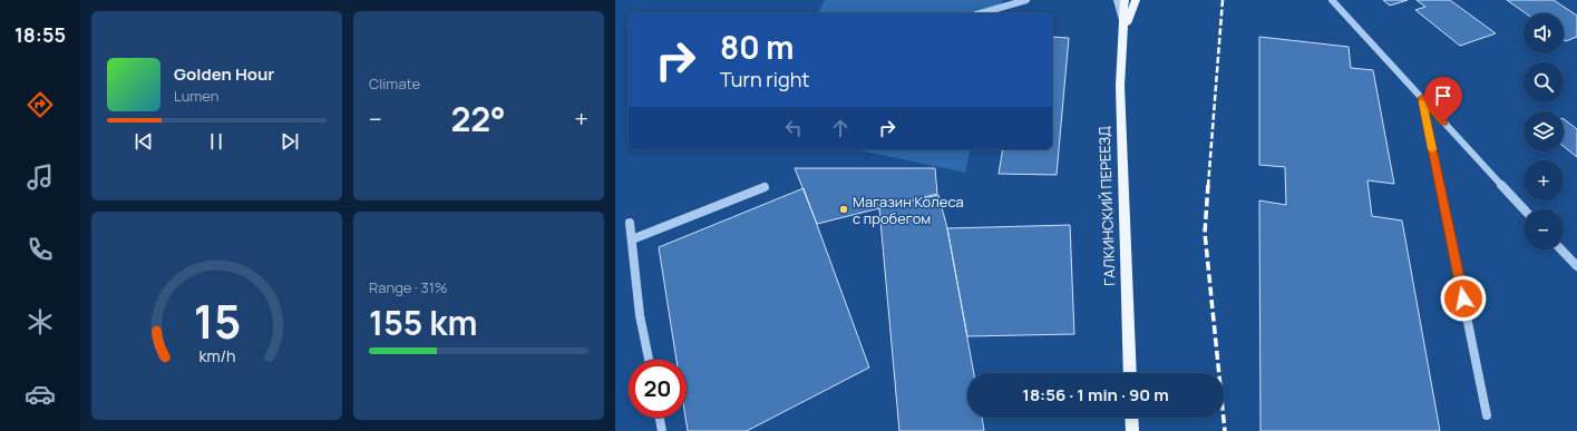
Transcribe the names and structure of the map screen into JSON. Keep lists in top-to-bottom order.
{
  "streets": {
    "main road": ["ГАЛКИНСКИЙ ПЕРЕЕЗД"]
  },
  "places": ["Магазин Колеса с пробегом"],
  "page": {
    "tabs": "18:55",
    "tile": [
      "Climate",
      ["Range · 31%", "155 km"]
    ],
    "map_buttons": ["+", "−"],
    "turn": ["80 m", "Turn right"],
    "song": ["Golden Hour", "Lumen"],
    "heat": ["−", "22°", "+"],
    "limit": "20",
    "trip": "18:56 · 1 min · 90 m",
    "gauge": ["15", "km/h"]
  }
}
